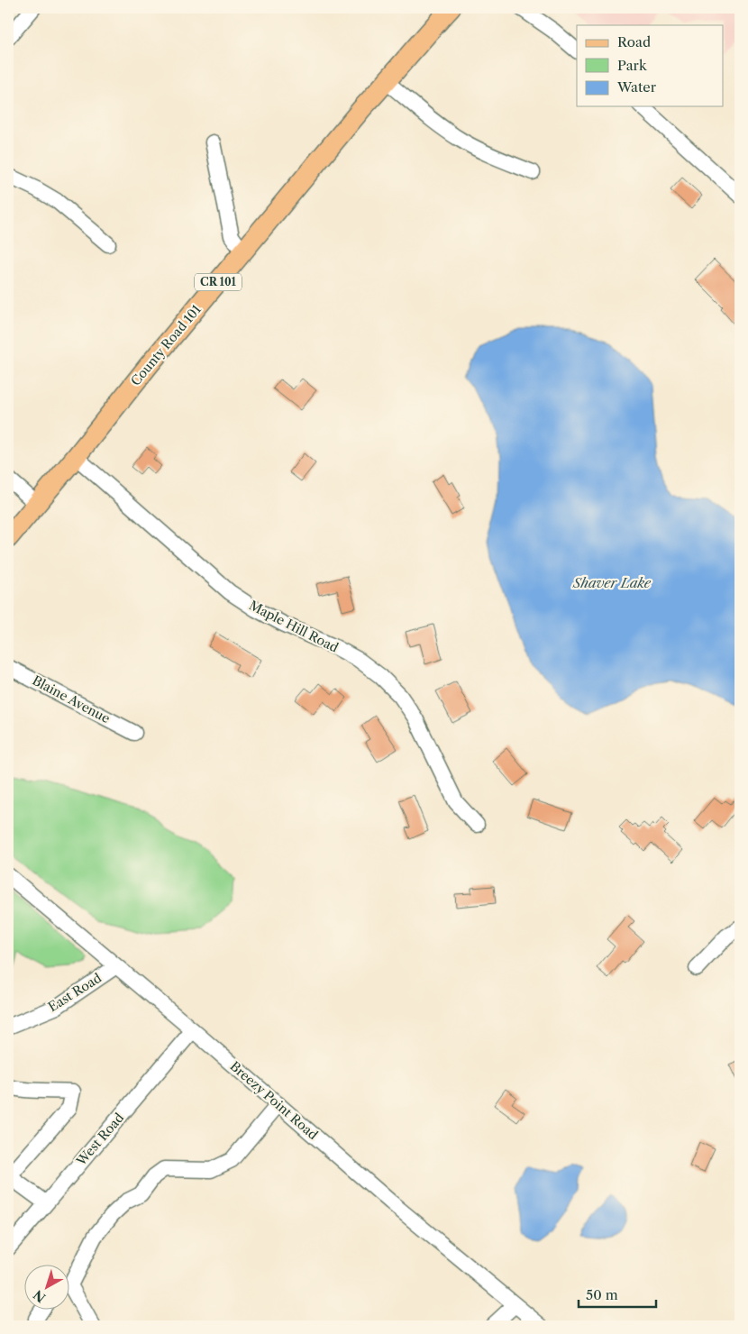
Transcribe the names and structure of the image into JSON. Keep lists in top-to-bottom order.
{
  "streets": {
    "main road": ["CR 101", "County Road 101"],
    "street": [
      "Maple Hill Road",
      "Blaine Avenue",
      "East Road",
      "Breezy Point Road",
      "West Road"
    ]
  },
  "crossings": [
    ["County Road 101", "Maple Hill Road"],
    ["East Road", "Breezy Point Road"],
    ["Breezy Point Road", "West Road"]
  ],
  "water": ["Shaver Lake"],
  "legend": ["Road", "Park", "Water"],
  "scale_bar": "50 m",
  "north": "bottom left"
}
